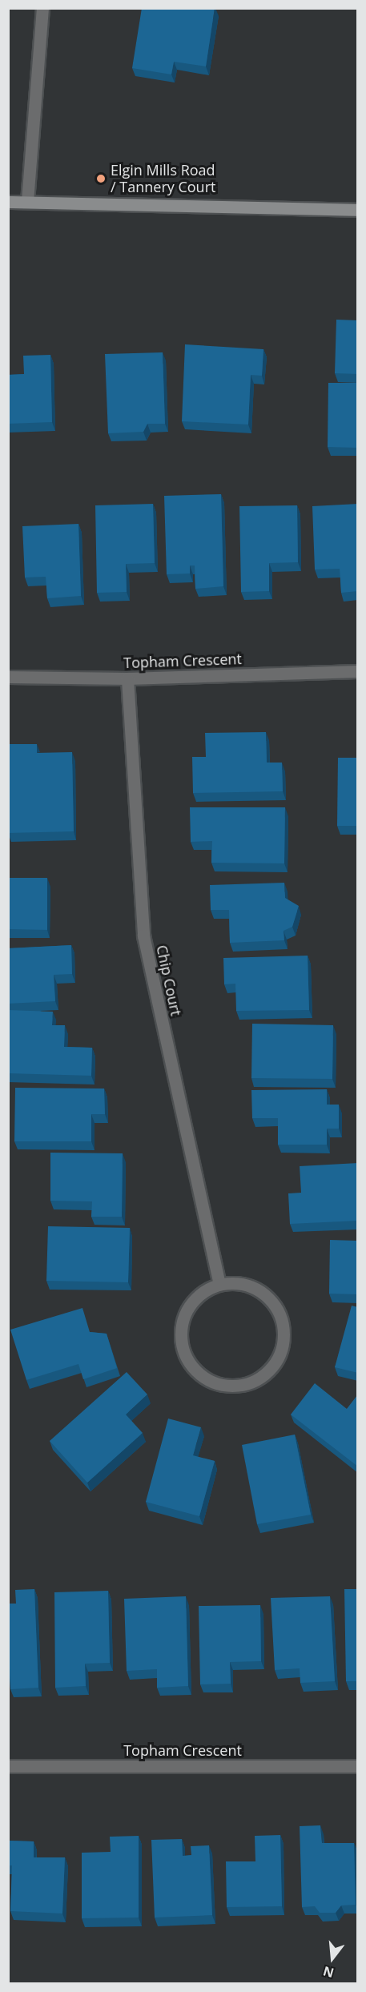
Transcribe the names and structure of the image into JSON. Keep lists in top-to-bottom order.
{
  "streets": {
    "street": ["Topham Crescent", "Chip Court"]
  },
  "crossings": [
    ["Topham Crescent", "Chip Court"]
  ],
  "places": ["Elgin Mills Road / Tannery Court"],
  "north": "bottom"
}
